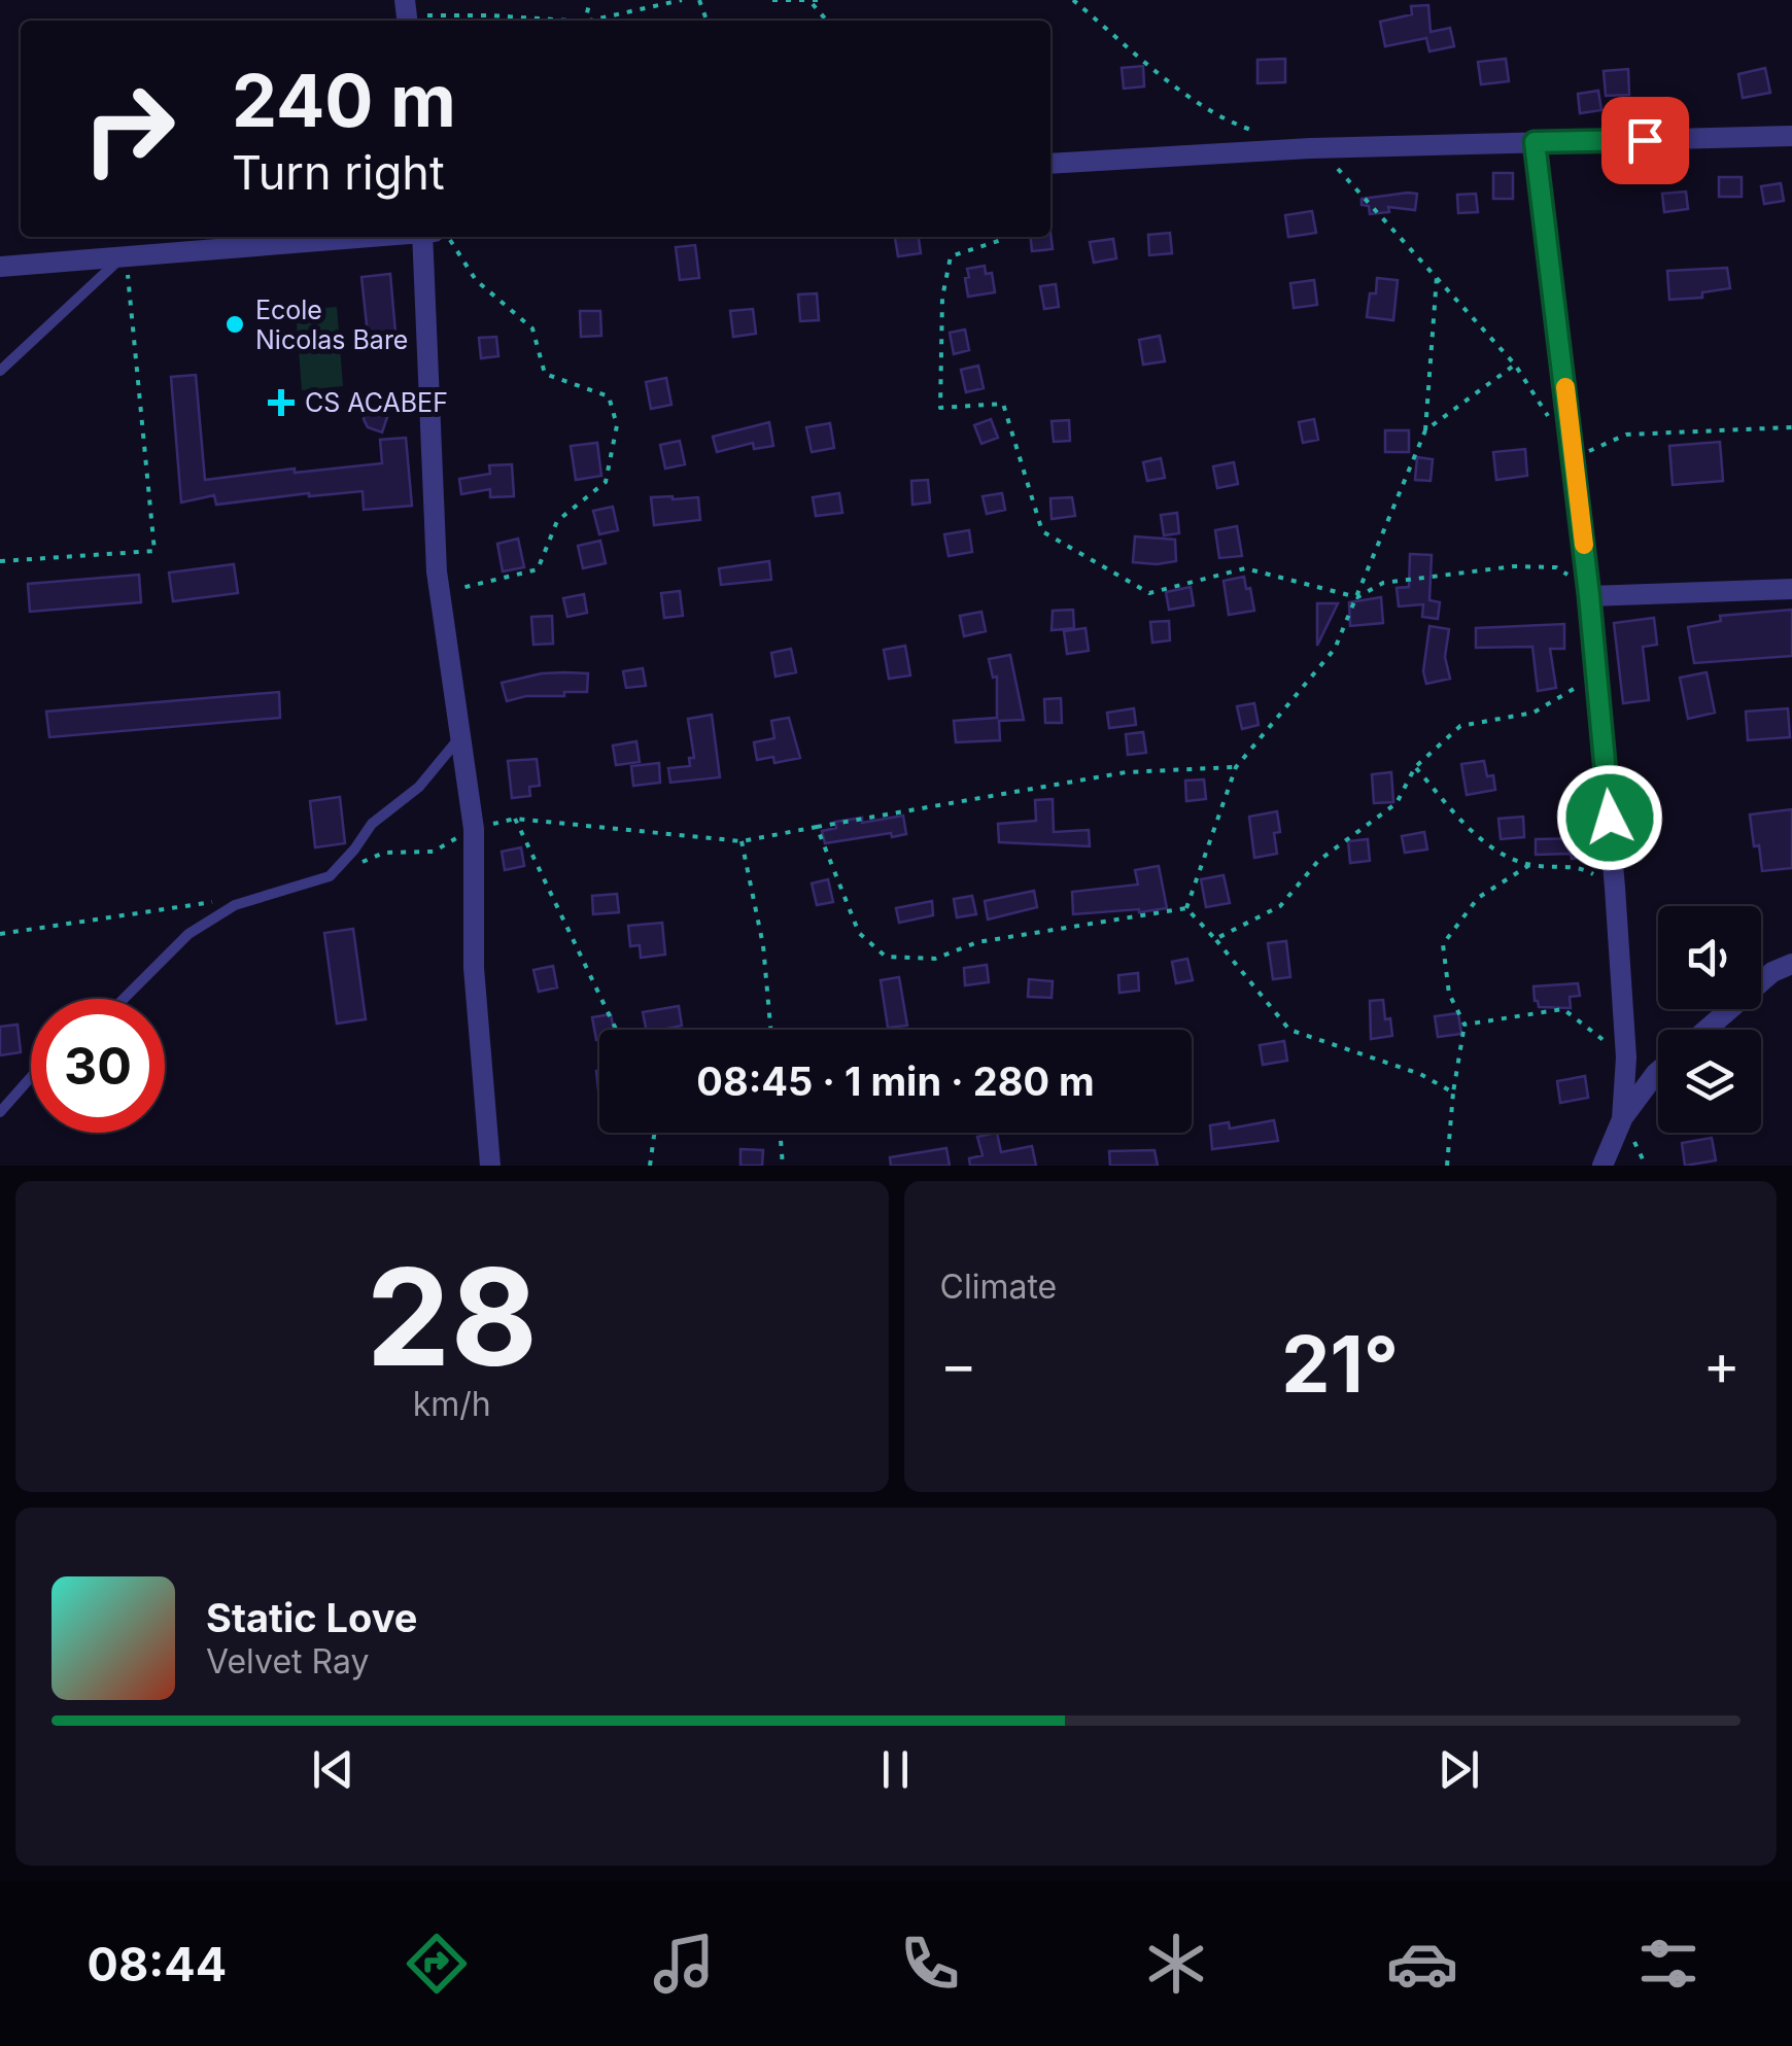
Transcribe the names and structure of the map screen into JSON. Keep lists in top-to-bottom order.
{
  "places": {
    "other": ["Ecole Nicolas Bare"],
    "health": ["CS ACABEF"]
  },
  "page": {
    "turn": ["240 m", "Turn right"],
    "limit": "30",
    "trip": "08:45 · 1 min · 280 m",
    "tile": [
      ["28", "km/h"],
      "Climate"
    ],
    "heat": ["−", "21°", "+"],
    "song": ["Static Love", "Velvet Ray"],
    "tabs": "08:44"
  }
}
